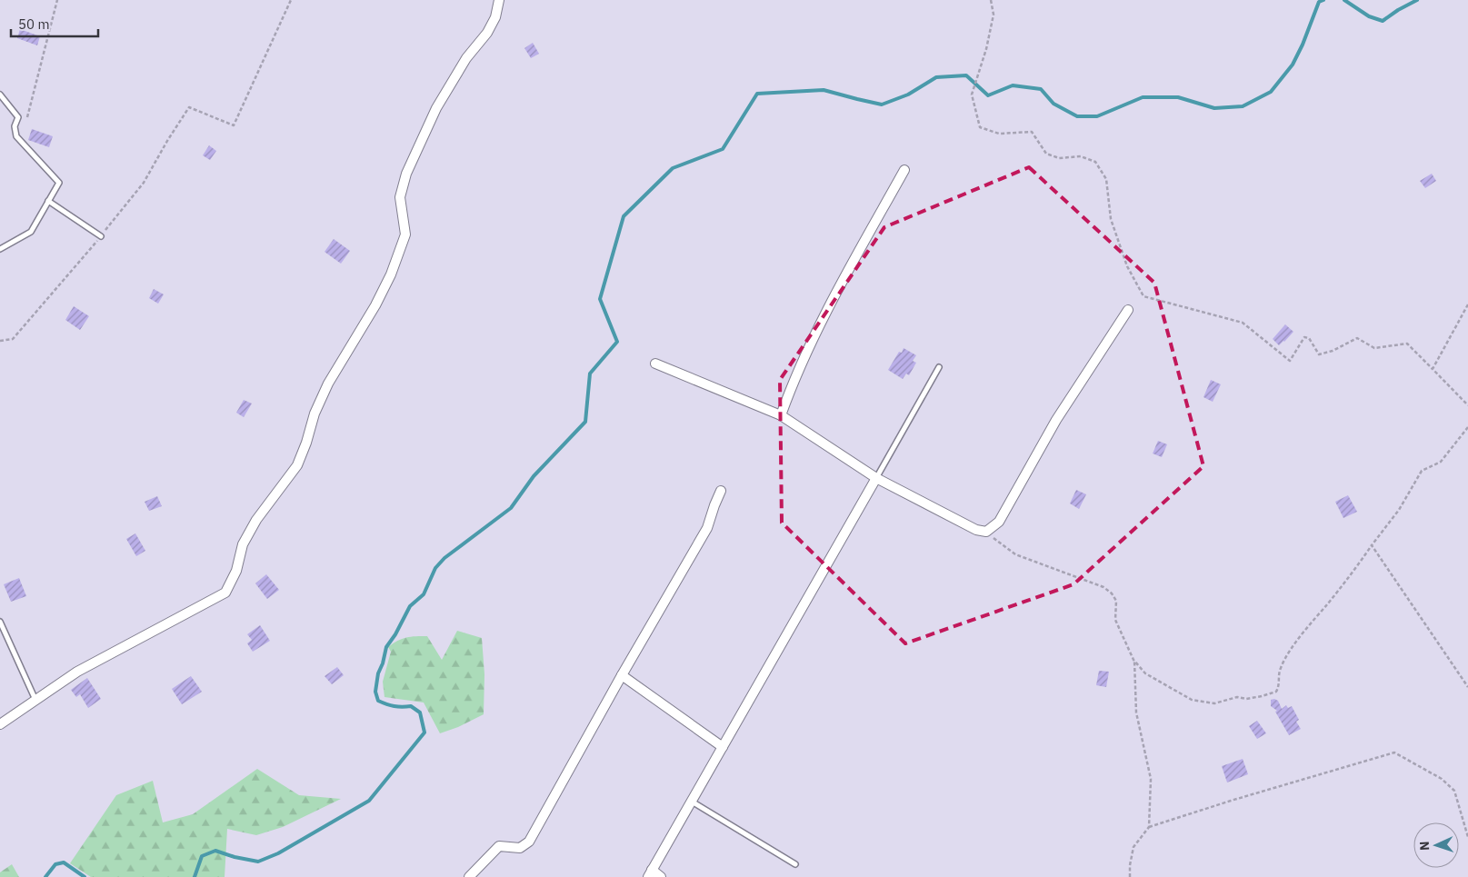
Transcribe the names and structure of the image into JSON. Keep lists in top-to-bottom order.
{
  "scale_bar": "50 m",
  "north": "left"
}
